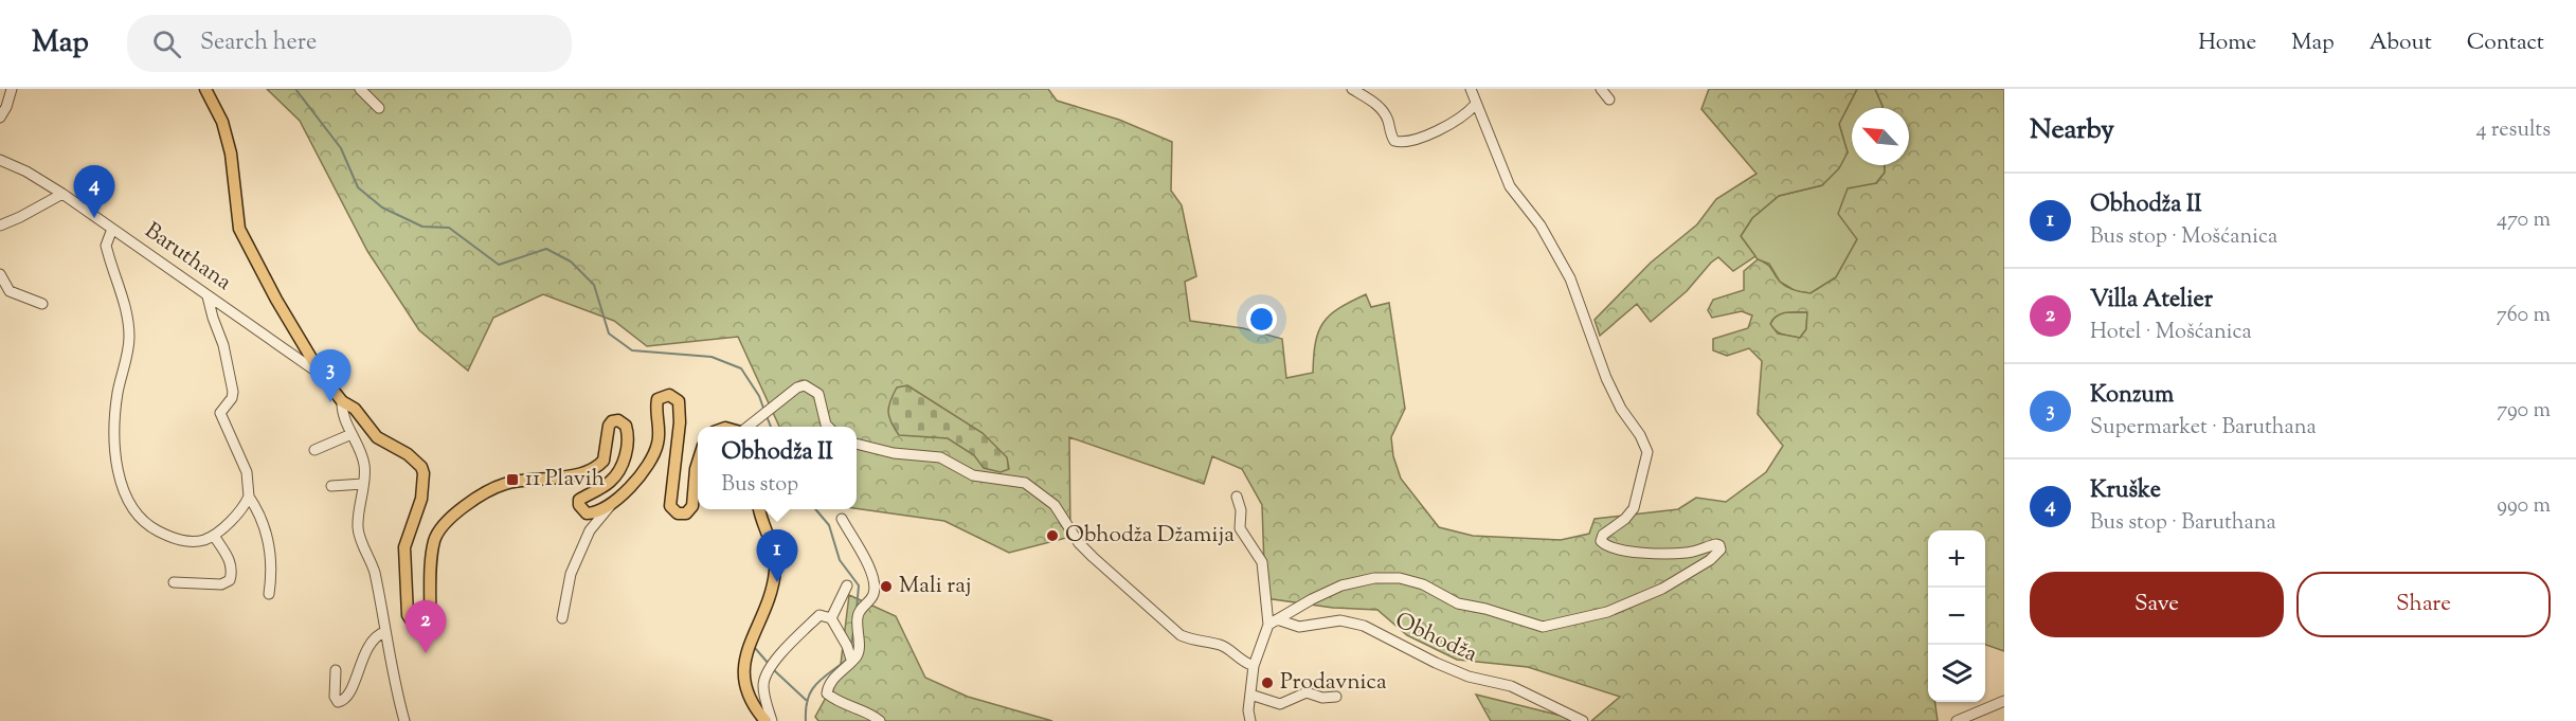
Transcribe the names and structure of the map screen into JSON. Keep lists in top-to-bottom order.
{
  "streets": {
    "main road": ["Baruthana"],
    "street": ["Obhodža"]
  },
  "places": {
    "transit": ["11 Plavih"],
    "other": ["Obhodža Džamija", "Mali raj", "Prodavnica"]
  },
  "north": "top left",
  "page": {
    "header": "Map",
    "search": "Search here",
    "nav": [
      "Home",
      "Map",
      "About",
      "Contact"
    ],
    "heading": ["Nearby", "4 results"],
    "pins": [
      "4",
      "3",
      "1",
      "2"
    ],
    "list": [
      {
        "mark": "1",
        "name": "Obhodža II",
        "note": "Bus stop · Mošćanica",
        "value": "470 m"
      },
      {
        "mark": "2",
        "name": "Villa Atelier",
        "note": "Hotel · Mošćanica",
        "value": "760 m"
      },
      {
        "mark": "3",
        "name": "Konzum",
        "note": "Supermarket · Baruthana",
        "value": "790 m"
      },
      {
        "mark": "4",
        "name": "Kruške",
        "note": "Bus stop · Baruthana",
        "value": "990 m"
      }
    ],
    "popup": ["Obhodža II", "Bus stop"],
    "map_buttons": ["+", "−"],
    "buttons": ["Save", "Share"]
  }
}
